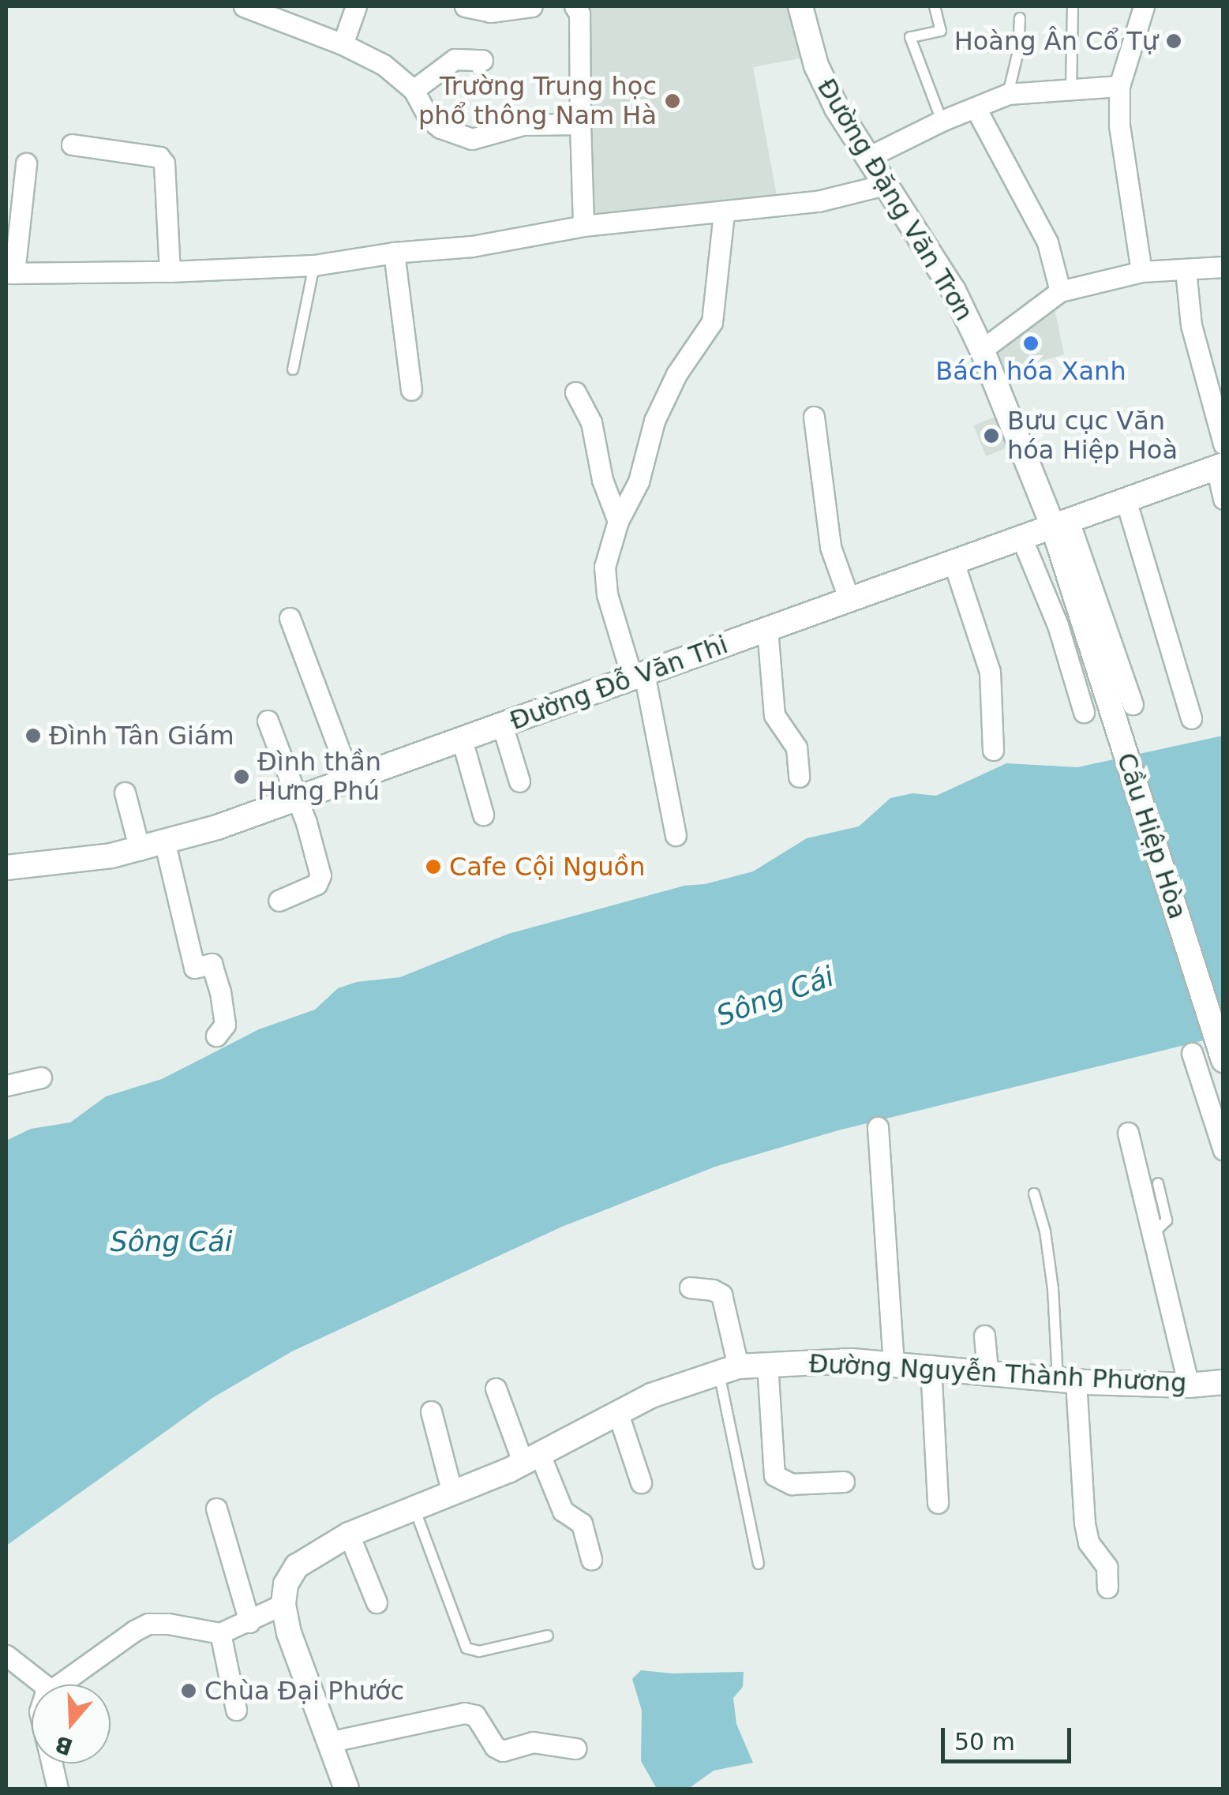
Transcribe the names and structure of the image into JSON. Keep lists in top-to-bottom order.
{
  "streets": {
    "main road": [
      "Đường Đặng Văn Trơn",
      "Đường Đỗ Văn Thi",
      "Cầu Hiệp Hòa",
      "Đường Nguyễn Thành Phương"
    ]
  },
  "crossings": [
    ["Đường Đặng Văn Trơn", "Đường Đỗ Văn Thi"],
    ["Đường Đặng Văn Trơn", "Cầu Hiệp Hòa"]
  ],
  "water": ["Sông Cái"],
  "places": [
    "Hoàng Ân Cổ Tự",
    "Trường Trung học phổ thông Nam Hà",
    "Bách hóa Xanh",
    "Bưu cục Văn hóa Hiệp Hoà",
    "Đình Tân Giám",
    "Đình thần Hưng Phú",
    "Cafe Cội Nguồn",
    "Chùa Đại Phước"
  ],
  "scale_bar": "50 m",
  "north": "bottom"
}
